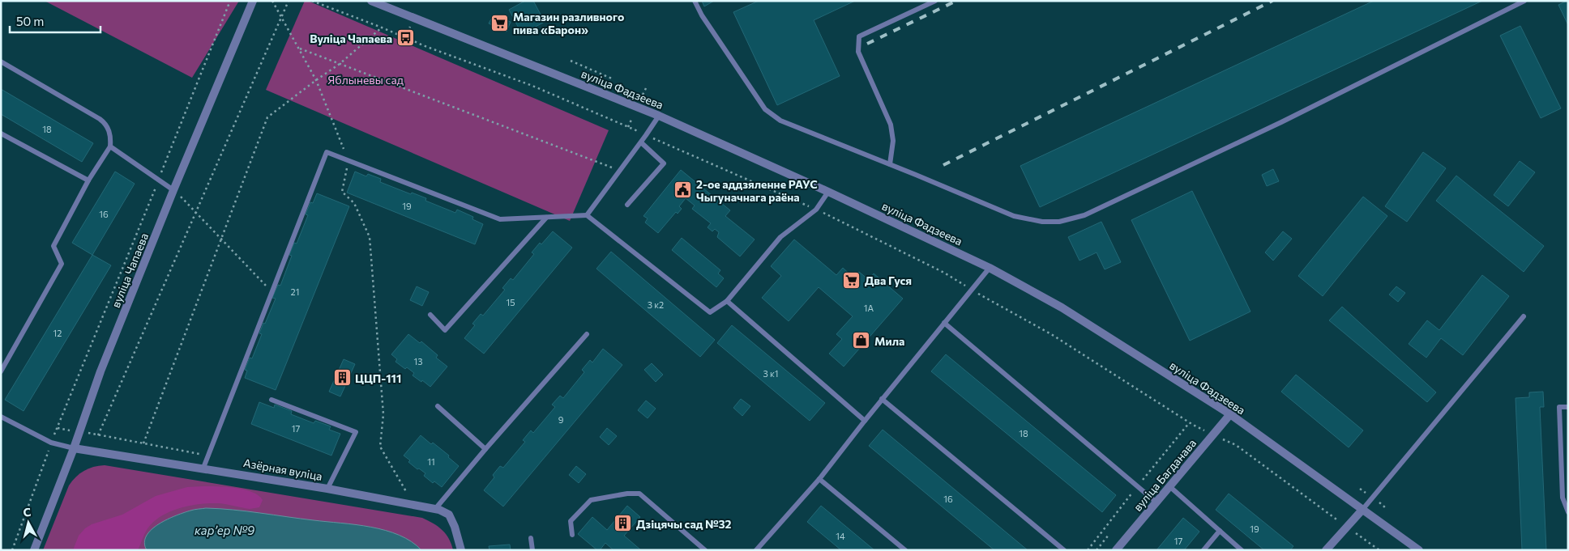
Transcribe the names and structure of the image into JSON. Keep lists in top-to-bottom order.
{
  "streets": {
    "street": [
      "вуліца Фадзеева",
      "вуліца Чапаева",
      "Азёрная вуліца",
      "вуліца Багданава"
    ]
  },
  "crossings": [
    ["вуліца Фадзеева", "вуліца Багданава"],
    ["вуліца Чапаева", "Азёрная вуліца"]
  ],
  "water": ["карʼер №9"],
  "parks": ["Яблыневы сад"],
  "places": {
    "supermarket": ["Магазин разливного пива «Барон»", "Два Гуся"],
    "bus stop": ["Вуліца Чапаева"],
    "public building": ["2-ое аддзяленне РАУС Чыгуначнага раёна"],
    "shop": ["Мила"],
    "building": ["ЦЦП-111", "Дзіцячы сад №32"]
  },
  "house_numbers": [
    "18",
    "19",
    "16",
    "21",
    "15",
    "3 к2",
    "1А",
    "12",
    "13",
    "3 к1",
    "9",
    "17",
    "18",
    "11",
    "16",
    "19",
    "14",
    "17"
  ],
  "scale_bar": "50 m",
  "north": "top"
}
